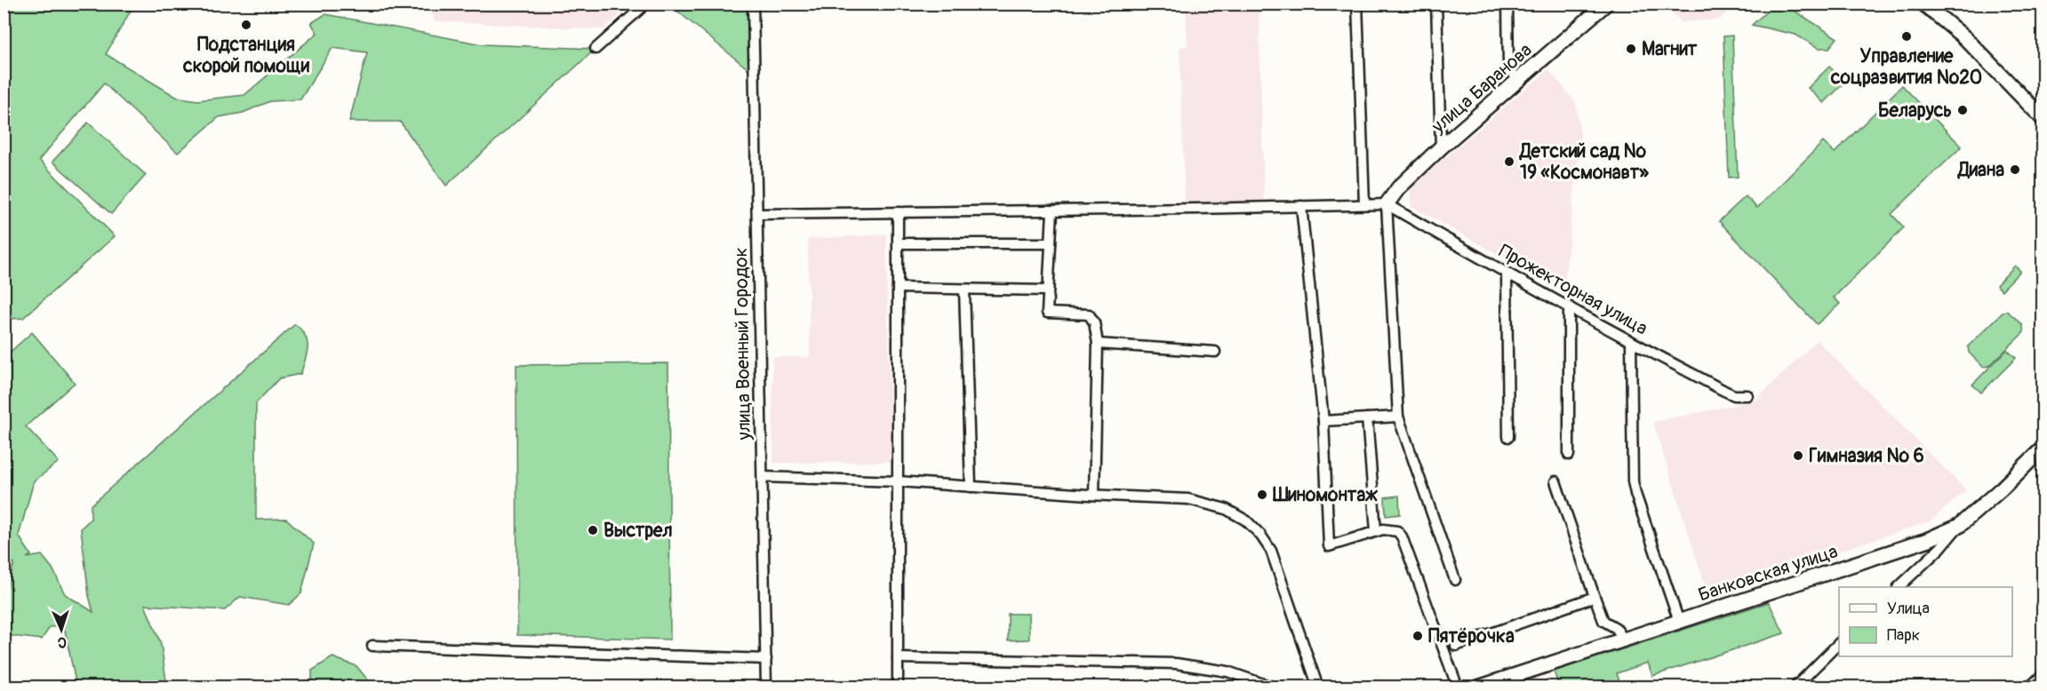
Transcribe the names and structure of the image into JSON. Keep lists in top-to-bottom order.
{
  "streets": {
    "street": [
      "улица Баранова",
      "Прожекторная улица",
      "улица Военный Городок",
      "Банковская улица"
    ]
  },
  "crossings": [
    ["улица Баранова", "Прожекторная улица"]
  ],
  "places": [
    "Подстанция скорой помощи",
    "Управление соцразвития №20",
    "Магнит",
    "Беларусь",
    "Детский сад № 19 «Космонавт»",
    "Диана",
    "Гимназия № 6",
    "Шиномонтаж",
    "Выстрел",
    "Пятёрочка"
  ],
  "legend": ["Улица", "Парк"],
  "north": "bottom"
}
